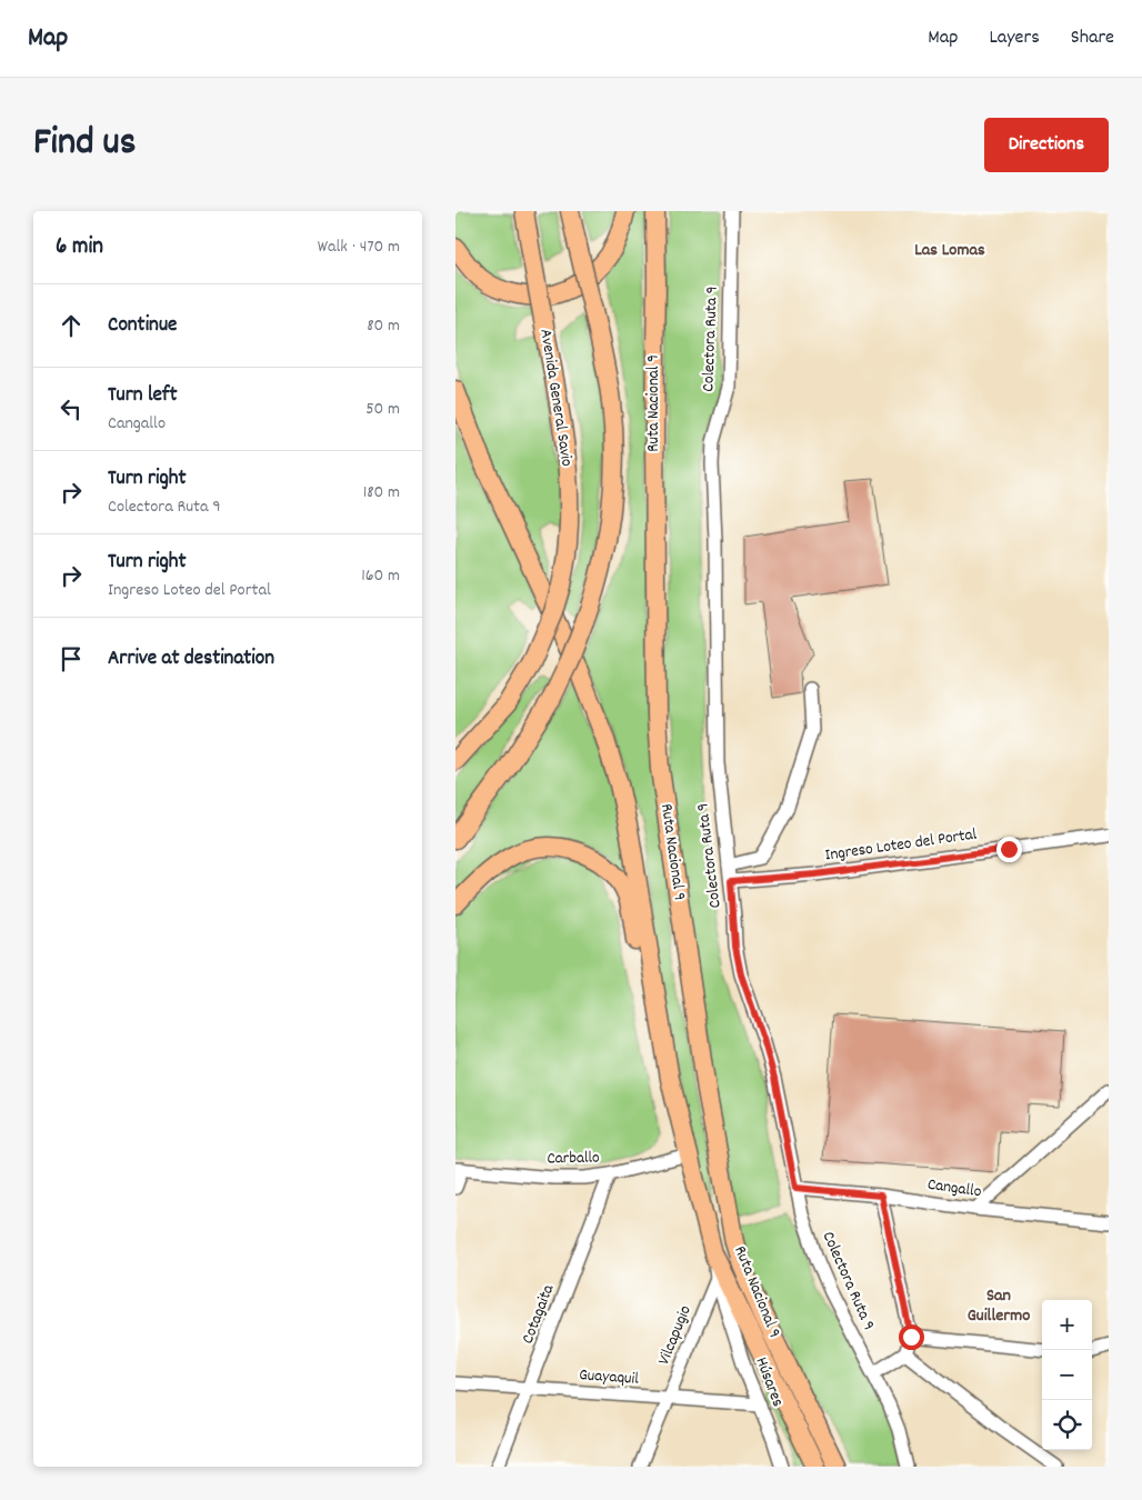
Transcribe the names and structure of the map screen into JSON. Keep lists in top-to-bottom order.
{
  "streets": {
    "highway": ["Avenida General Savio", "Ruta Nacional 9"],
    "street": [
      "Colectora Ruta 9",
      "Ingreso Loteo del Portal",
      "Carballo",
      "Cangallo",
      "Cotagaita",
      "Vilcapugio",
      "Guayaquil",
      "Húsares"
    ]
  },
  "crossings": [
    ["Colectora Ruta 9", "Ingreso Loteo del Portal"],
    ["Colectora Ruta 9", "Cangallo"],
    ["Ruta Nacional 9", "Carballo"],
    ["Ruta Nacional 9", "Húsares"],
    ["Carballo", "Cotagaita"],
    ["Cotagaita", "Guayaquil"],
    ["Vilcapugio", "Guayaquil"],
    ["Vilcapugio", "Húsares"],
    ["Guayaquil", "Húsares"]
  ],
  "districts": ["Las Lomas", "San Guillermo"],
  "page": {
    "header": "Map",
    "nav": ["Map", "Layers", "Share"],
    "title": "Find us",
    "buttons": "Directions",
    "heading": ["6 min", "Walk · 470 m"],
    "list": [
      ["Continue", "80 m"],
      ["Turn left", "Cangallo", "50 m"],
      ["Turn right", "Colectora Ruta 9", "180 m"],
      ["Turn right", "Ingreso Loteo del Portal", "160 m"],
      "Arrive at destination"
    ],
    "map_buttons": ["+", "−"]
  }
}
